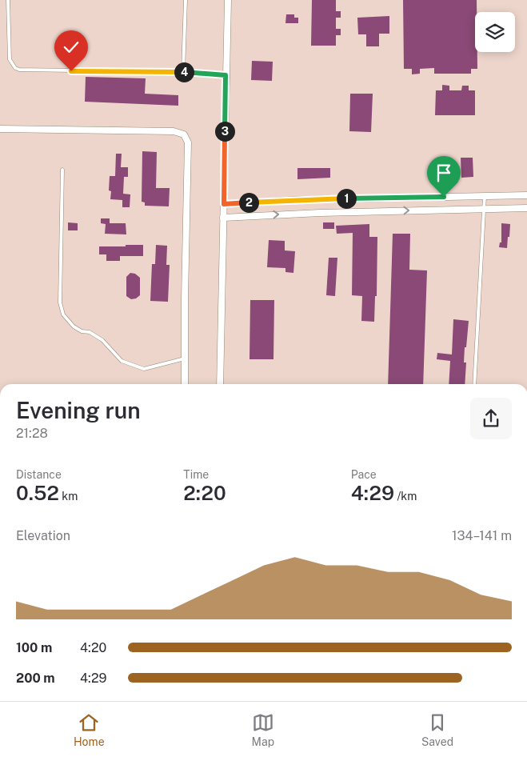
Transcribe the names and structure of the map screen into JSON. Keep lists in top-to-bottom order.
{
  "page": {
    "pins": [
      "4",
      "3",
      "1",
      "2"
    ],
    "heading": ["Evening run", "21:28"],
    "stats": [
      ["Distance", "0.52 km"],
      ["Time", "2:20"],
      ["Pace", "4:29 /km"]
    ],
    "chart": ["Elevation", "134–141 m"],
    "list": [
      {
        "name": "100 m",
        "note": "4:20"
      },
      {
        "name": "200 m",
        "note": "4:29"
      }
    ],
    "tabs": ["Home", "Map", "Saved"]
  }
}
